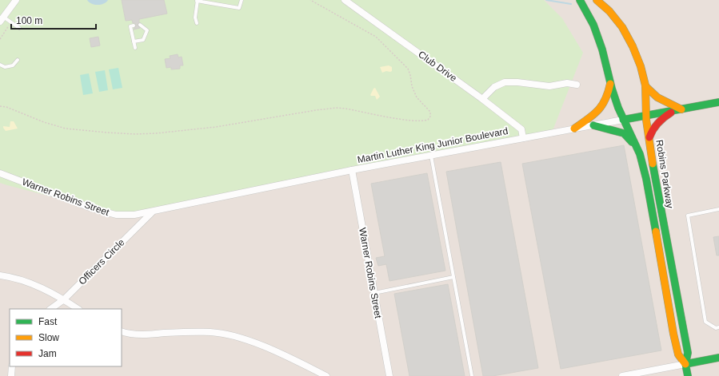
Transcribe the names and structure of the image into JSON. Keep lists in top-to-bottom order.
{
  "streets": {
    "street": [
      "Club Drive",
      "Martin Luther King Junior Boulevard",
      "Robins Parkway",
      "Warner Robins Street",
      "Officers Circle"
    ]
  },
  "crossings": [
    ["Club Drive", "Martin Luther King Junior Boulevard"],
    ["Martin Luther King Junior Boulevard", "Robins Parkway"],
    ["Martin Luther King Junior Boulevard", "Warner Robins Street"],
    ["Martin Luther King Junior Boulevard", "Officers Circle"],
    ["Warner Robins Street", "Officers Circle"]
  ],
  "legend": ["Fast", "Slow", "Jam"],
  "scale_bar": "100 m"
}
